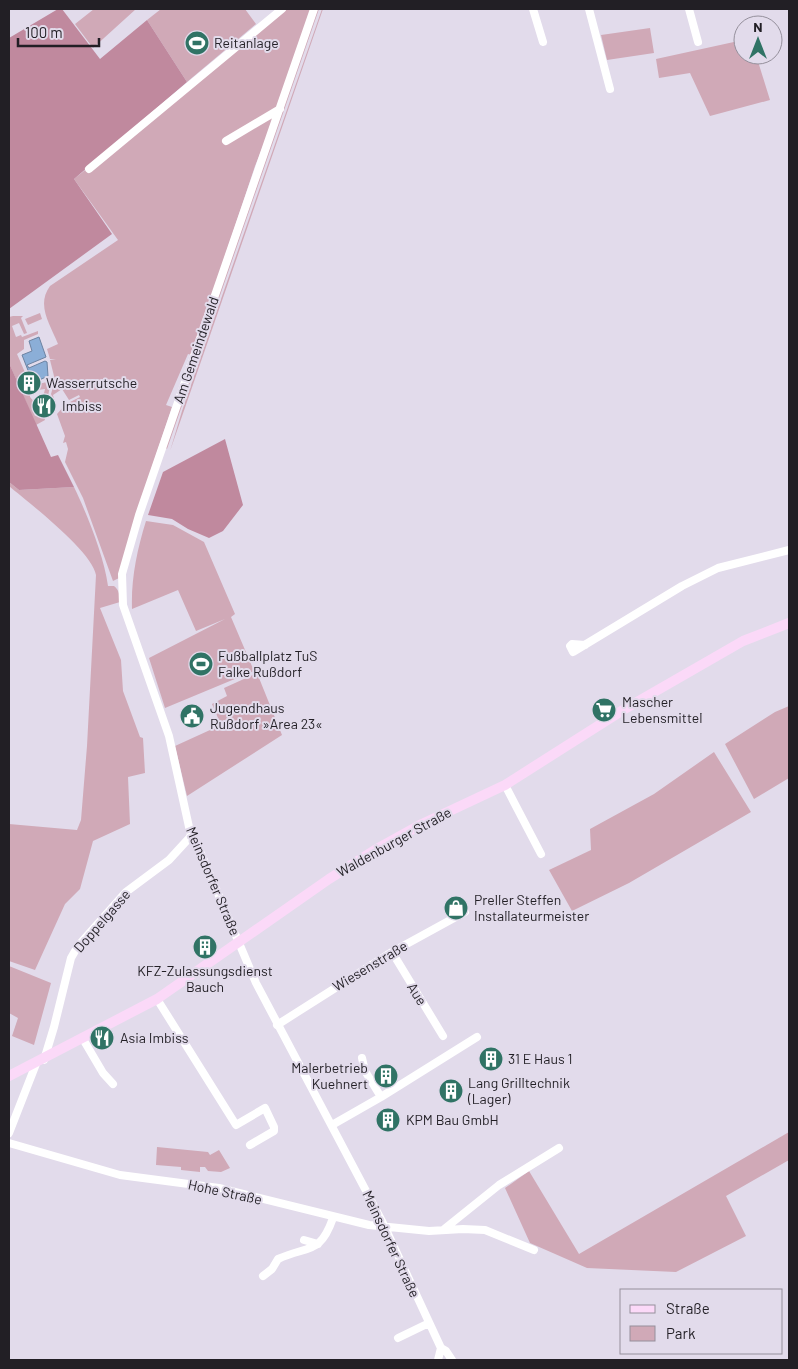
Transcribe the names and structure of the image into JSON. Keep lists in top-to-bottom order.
{
  "streets": {
    "main road": ["Waldenburger Straße"],
    "street": [
      "Am Gemeindewald",
      "Meinsdorfer Straße",
      "Doppelgasse",
      "Wiesenstraße",
      "Aue",
      "Hohe Straße"
    ]
  },
  "crossings": [
    ["Am Gemeindewald", "Meinsdorfer Straße"],
    ["Waldenburger Straße", "Meinsdorfer Straße"],
    ["Waldenburger Straße", "Doppelgasse"],
    ["Meinsdorfer Straße", "Doppelgasse"],
    ["Meinsdorfer Straße", "Wiesenstraße"],
    ["Meinsdorfer Straße", "Hohe Straße"],
    ["Wiesenstraße", "Aue"]
  ],
  "places": {
    "sports": ["Reitanlage", "Fußballplatz TuS Falke Rußdorf"],
    "building": [
      "Wasserrutsche",
      "KFZ-Zulassungsdienst Bauch",
      "31 E Haus 1",
      "Malerbetrieb Kuehnert",
      "Lang Grilltechnik (Lager)",
      "KPM Bau GmbH"
    ],
    "restaurant": ["Imbiss", "Asia Imbiss"],
    "supermarket": ["Mascher Lebensmittel"],
    "public building": ["Jugendhaus Rußdorf »Area 23«"],
    "shop": ["Preller Steffen Installateurmeister"]
  },
  "legend": ["Straße", "Park"],
  "scale_bar": "100 m",
  "north": "top"
}
